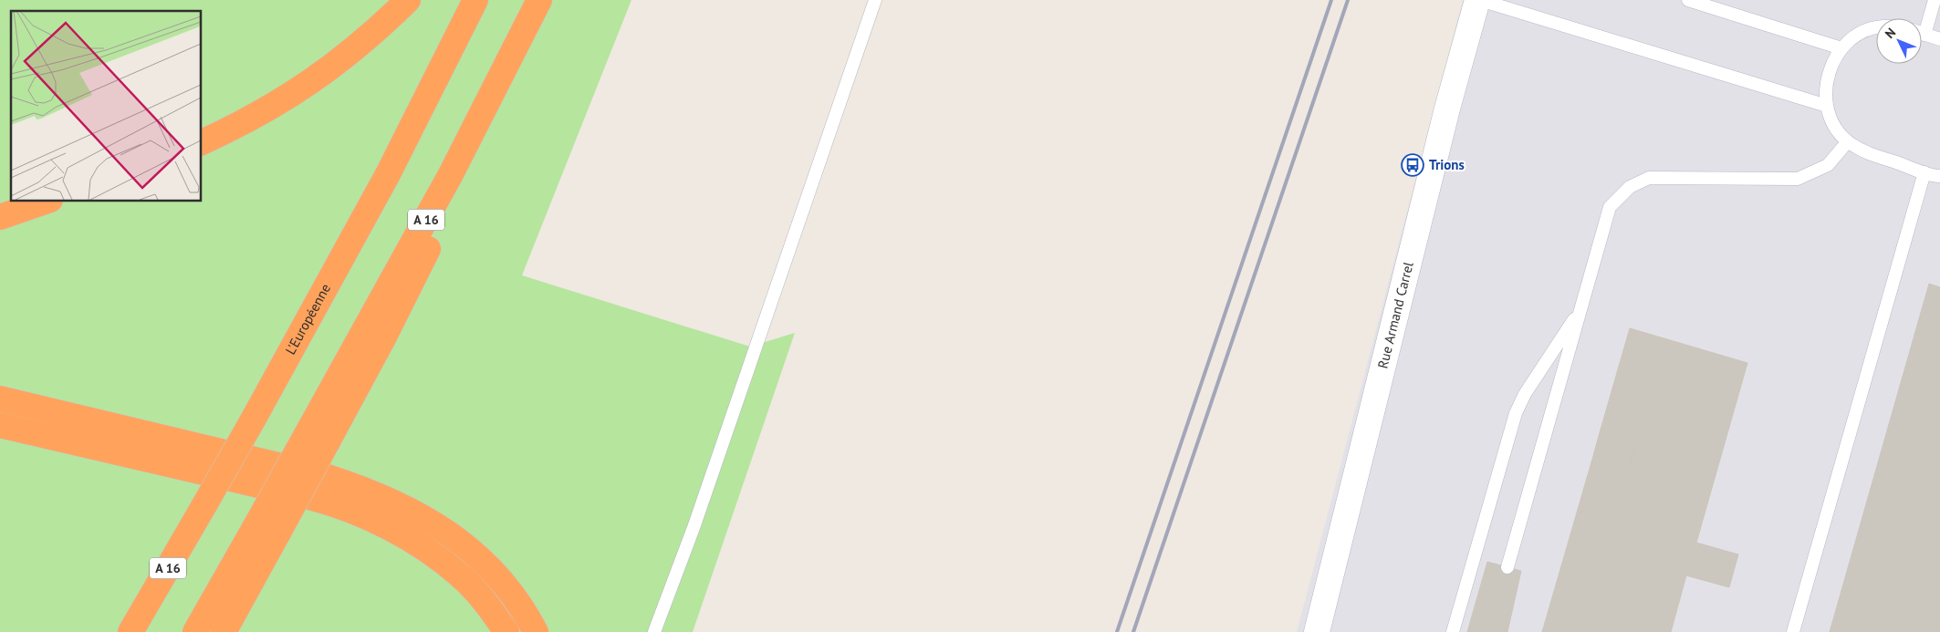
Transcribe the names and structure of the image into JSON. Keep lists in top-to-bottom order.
{
  "streets": {
    "highway": ["A 16", "L'Européenne"],
    "street": ["Rue Armand Carrel"]
  },
  "places": {
    "bus stop": ["Trions"]
  },
  "north": "top left"
}
